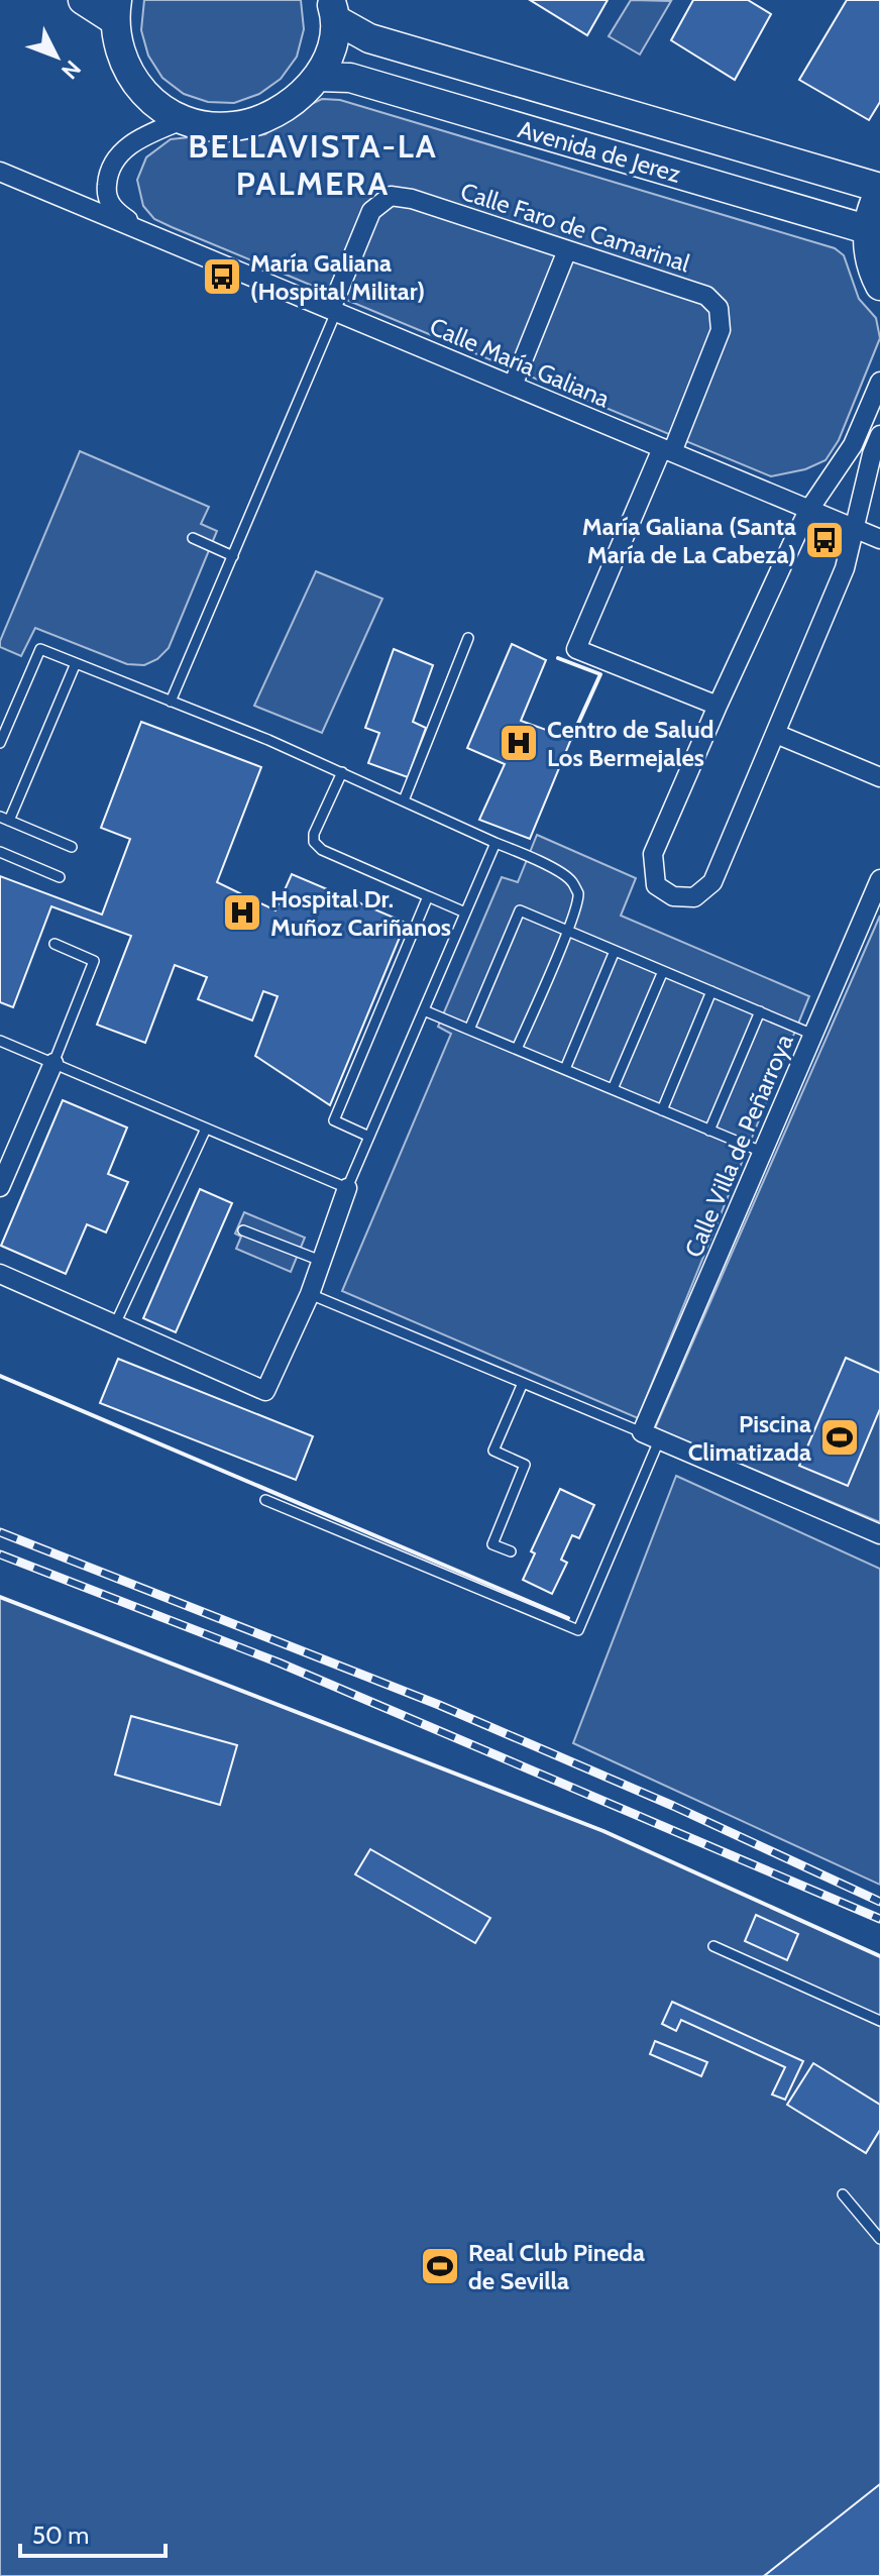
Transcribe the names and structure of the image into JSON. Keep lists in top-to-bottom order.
{
  "streets": {
    "main road": ["Avenida de Jerez"],
    "street": ["Calle Faro de Camarinal", "Calle María Galiana", "Calle Villa de Peñarroya"]
  },
  "crossings": [
    ["Calle Faro de Camarinal", "Calle María Galiana"]
  ],
  "districts": ["BELLAVISTA-LA PALMERA"],
  "places": {
    "bus stop": ["María Galiana (Hospital Militar)", "María Galiana (Santa María de La Cabeza)"],
    "hospital": ["Centro de Salud Los Bermejales", "Hospital Dr. Muñoz Cariñanos"],
    "sports": ["Piscina Climatizada", "Real Club Pineda de Sevilla"]
  },
  "scale_bar": "50 m",
  "north": "bottom right"
}
